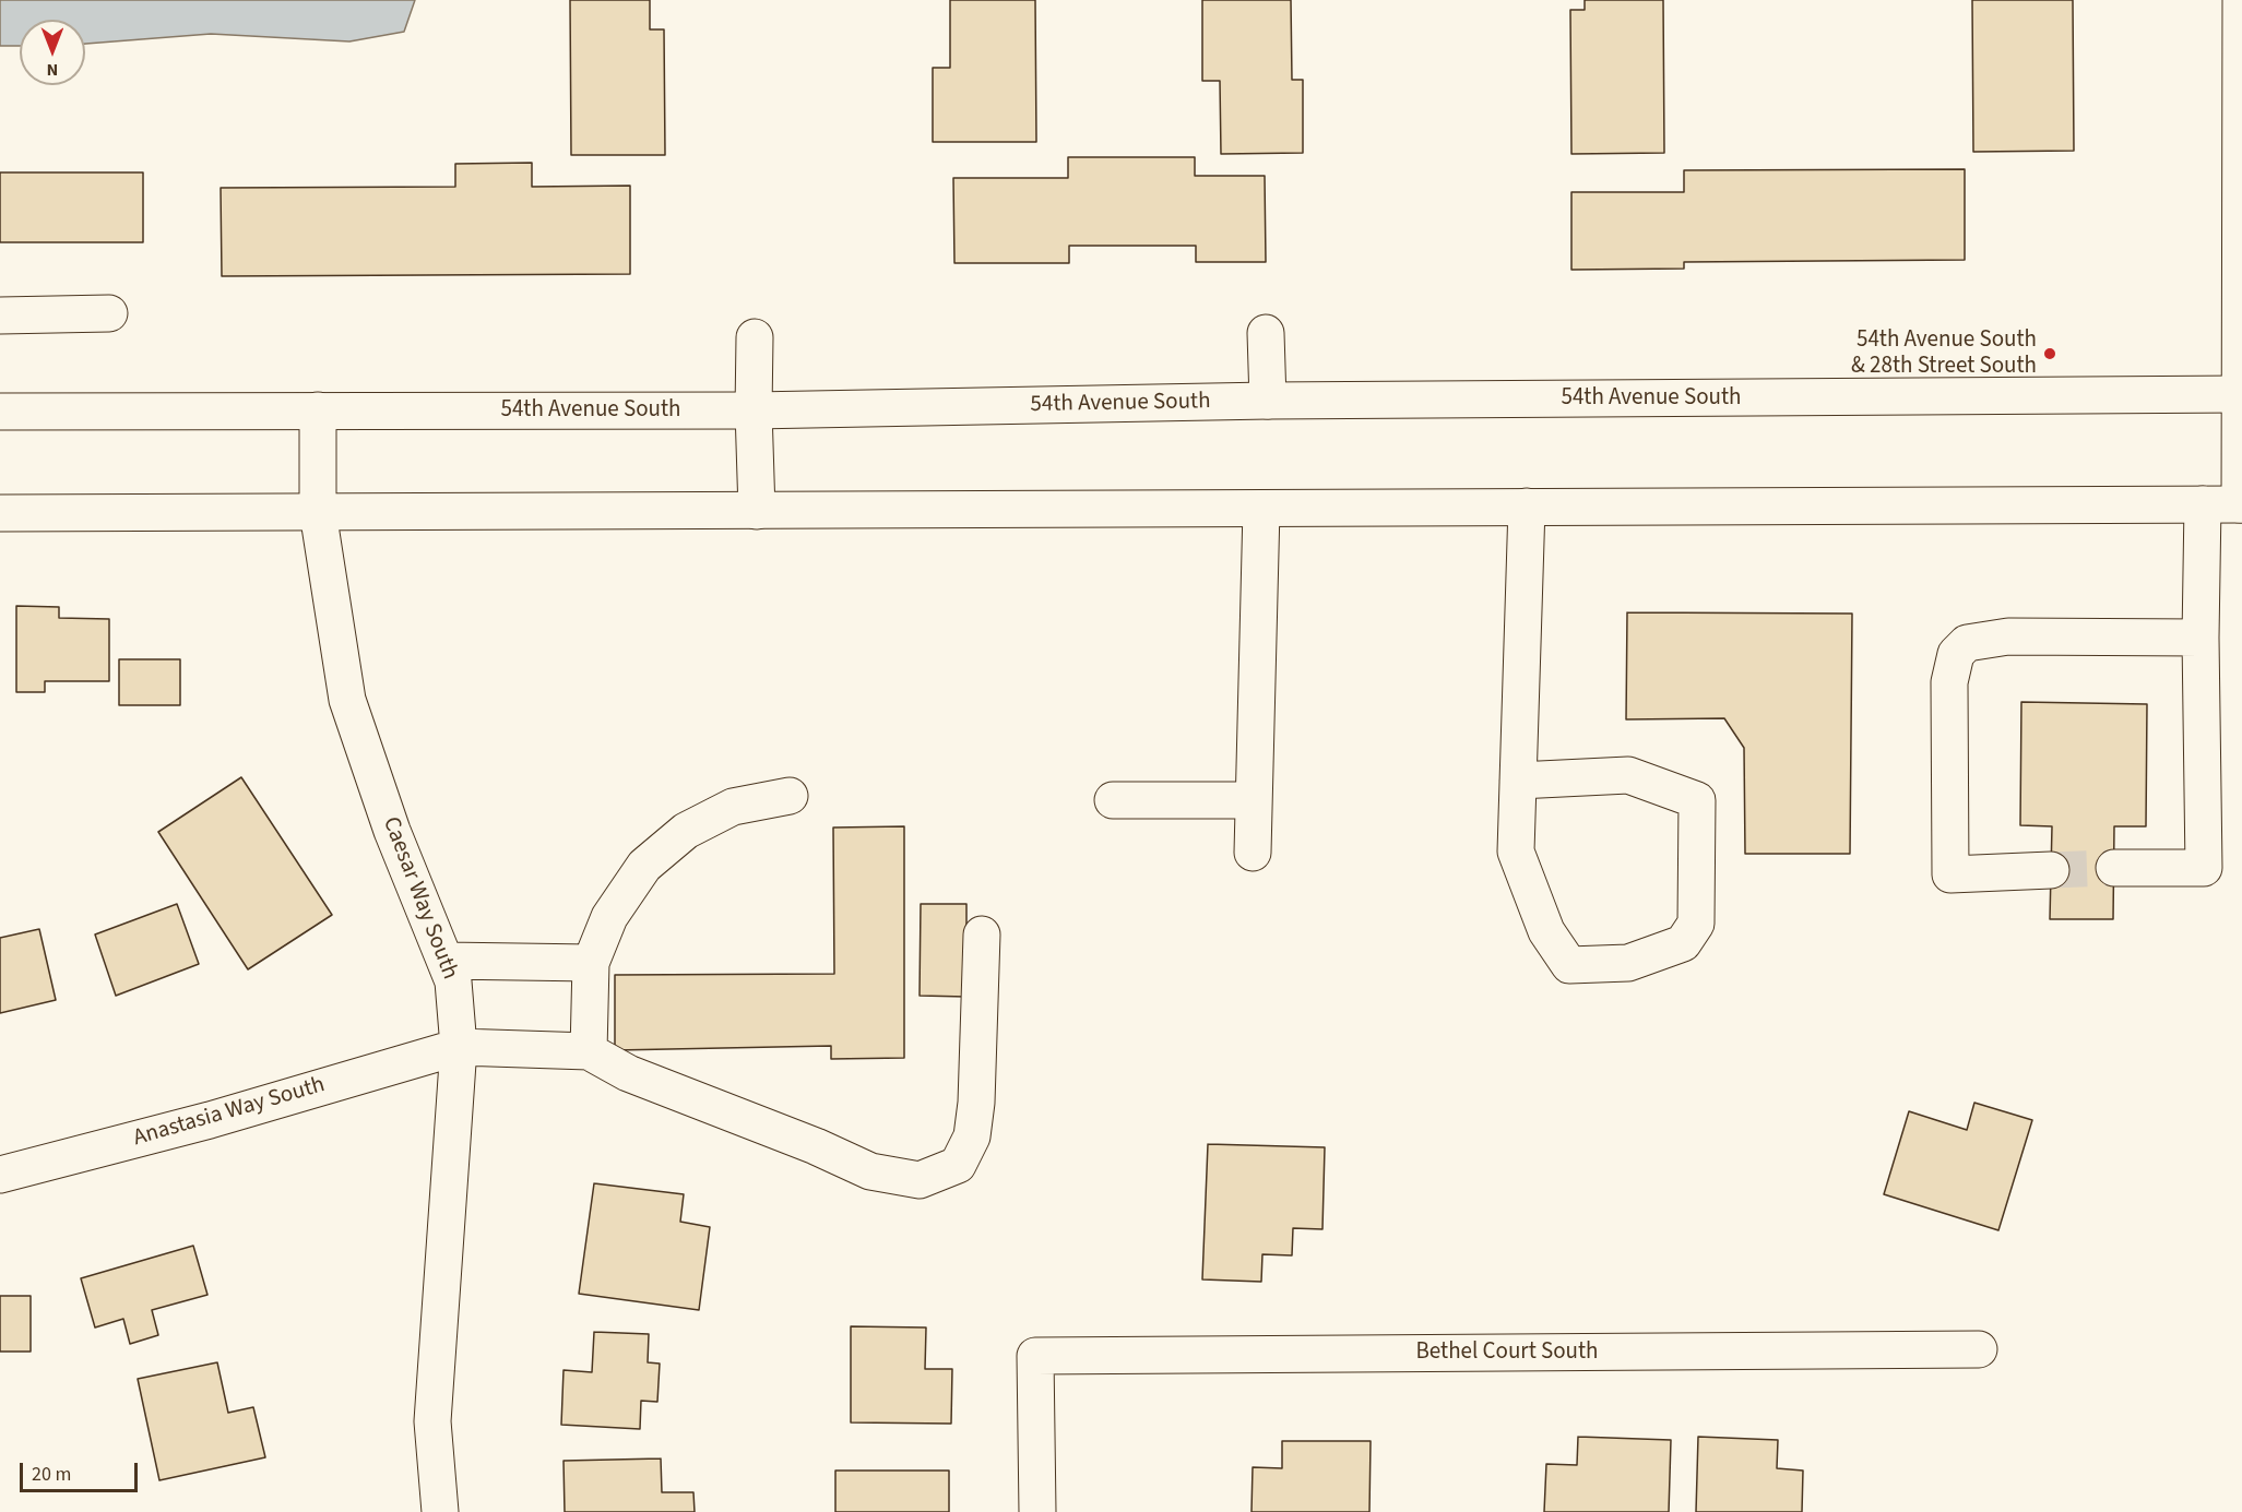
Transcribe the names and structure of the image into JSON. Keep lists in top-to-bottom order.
{
  "streets": {
    "main road": [
      "54th Avenue South",
      "Caesar Way South",
      "Anastasia Way South",
      "Bethel Court South"
    ]
  },
  "crossings": [
    ["54th Avenue South", "Caesar Way South"],
    ["Caesar Way South", "Anastasia Way South"]
  ],
  "places": ["54th Avenue South & 28th Street South"],
  "scale_bar": "20 m",
  "north": "bottom"
}
